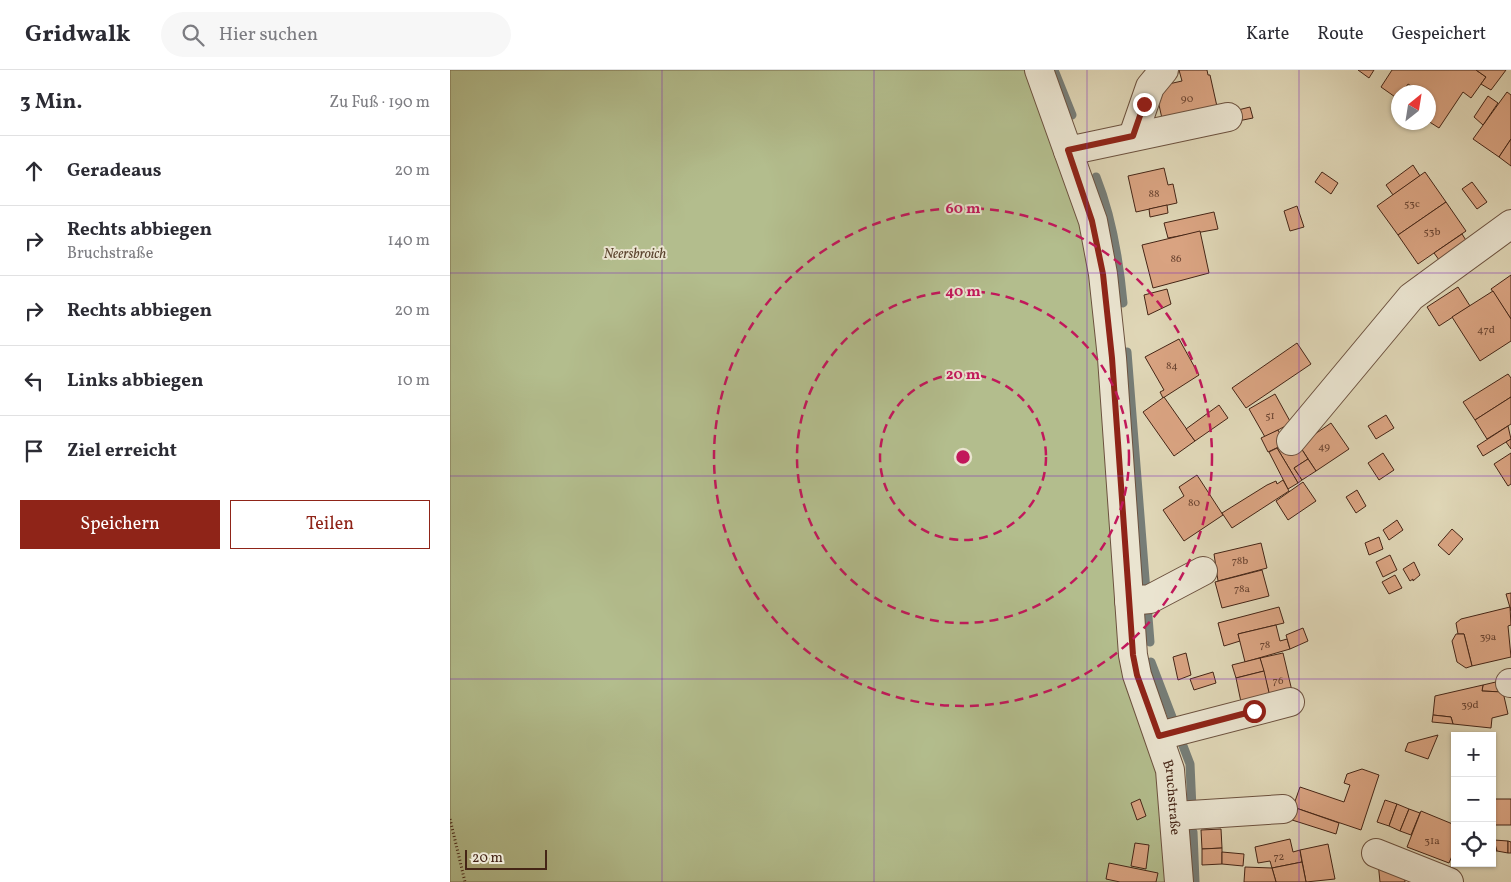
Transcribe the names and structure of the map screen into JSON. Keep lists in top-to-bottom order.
{
  "streets": {
    "street": ["Bruchstraße"]
  },
  "parks": ["Neersbroich"],
  "house_numbers": [
    "90",
    "88",
    "53c",
    "53b",
    "86",
    "47d",
    "84",
    "51",
    "49",
    "80",
    "78b",
    "78a",
    "39a",
    "78",
    "76",
    "39d",
    "31a",
    "72"
  ],
  "scale_bar": "20 m",
  "north": "top right",
  "page": {
    "header": "Gridwalk",
    "search": "Hier suchen",
    "nav": ["Karte", "Route", "Gespeichert"],
    "heading": ["3 Min.", "Zu Fuß · 190 m"],
    "list": [
      ["Geradeaus", "20 m"],
      ["Rechts abbiegen", "Bruchstraße", "140 m"],
      ["Rechts abbiegen", "20 m"],
      ["Links abbiegen", "10 m"],
      "Ziel erreicht"
    ],
    "buttons": ["Speichern", "Teilen"],
    "map_buttons": ["+", "−"],
    "scale": "20 m"
  },
  "rings": ["60 m", "40 m", "20 m"]
}
